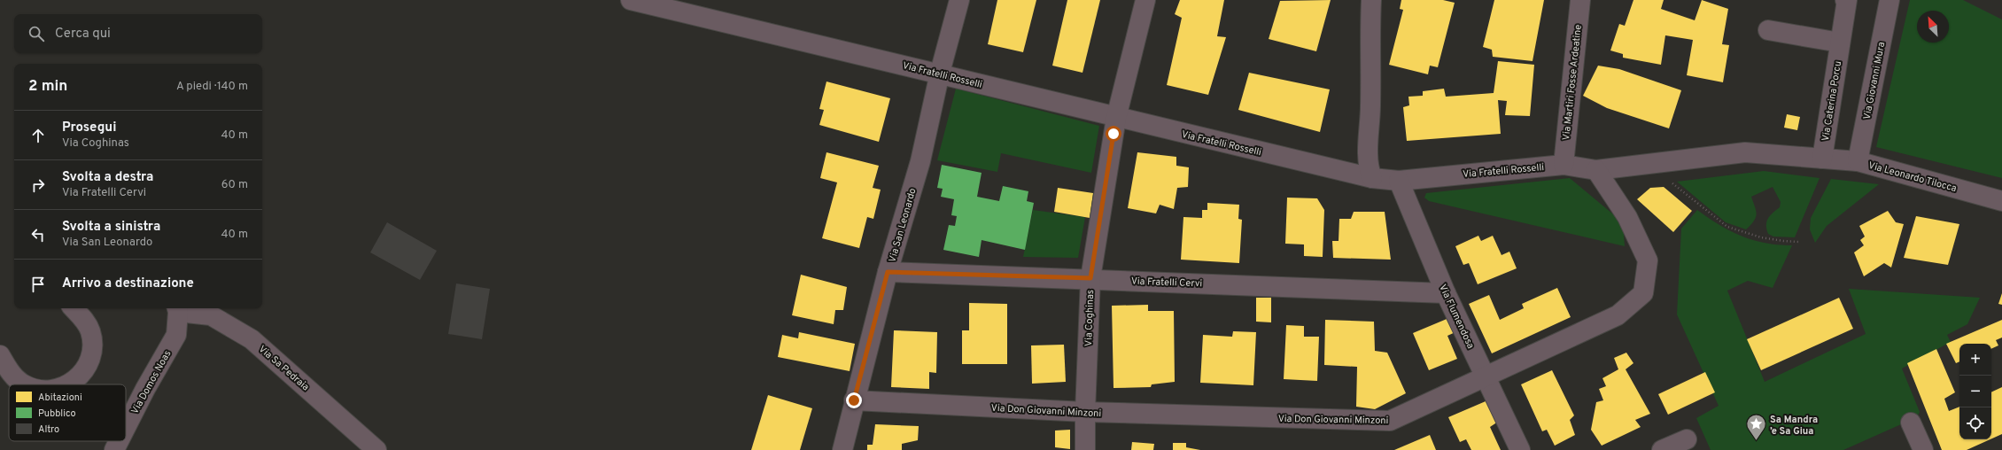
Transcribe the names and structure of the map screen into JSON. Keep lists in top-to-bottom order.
{
  "streets": {
    "street": [
      "Via Fratelli Rosselli",
      "Via Giovanni Mura",
      "Via Martiri Fosse Ardeatine",
      "Via Caterina Porcu",
      "Via Leonardo Tilocca",
      "Via San Leonardo",
      "Via Fratelli Cervi",
      "Via Flumendosa",
      "Via Coghinas",
      "Via Sa Pedraia",
      "Via Domos Noas",
      "Via Don Giovanni Minzoni"
    ]
  },
  "crossings": [
    ["Via Fratelli Rosselli", "Via Martiri Fosse Ardeatine"],
    ["Via Fratelli Rosselli", "Via Caterina Porcu"],
    ["Via Fratelli Rosselli", "Via Leonardo Tilocca"],
    ["Via Fratelli Rosselli", "Via San Leonardo"],
    ["Via Fratelli Rosselli", "Via Flumendosa"],
    ["Via Fratelli Rosselli", "Via Coghinas"],
    ["Via Fratelli Rosselli", "Via Don Giovanni Minzoni"],
    ["Via Giovanni Mura", "Via Leonardo Tilocca"],
    ["Via Caterina Porcu", "Via Leonardo Tilocca"],
    ["Via San Leonardo", "Via Fratelli Cervi"],
    ["Via San Leonardo", "Via Don Giovanni Minzoni"],
    ["Via Fratelli Cervi", "Via Flumendosa"],
    ["Via Fratelli Cervi", "Via Coghinas"],
    ["Via Flumendosa", "Via Don Giovanni Minzoni"],
    ["Via Coghinas", "Via Don Giovanni Minzoni"],
    ["Via Sa Pedraia", "Via Domos Noas"]
  ],
  "places": {
    "place": ["Sa Mandra ’e Sa Giua"]
  },
  "legend": ["Abitazioni", "Pubblico", "Altro"],
  "north": "top left",
  "page": {
    "search": "Cerca qui",
    "heading": ["2 min", "A piedi · 140 m"],
    "list": [
      ["Prosegui", "Via Coghinas", "40 m"],
      ["Svolta a destra", "Via Fratelli Cervi", "60 m"],
      ["Svolta a sinistra", "Via San Leonardo", "40 m"],
      "Arrivo a destinazione"
    ],
    "map_buttons": ["+", "−"]
  }
}
